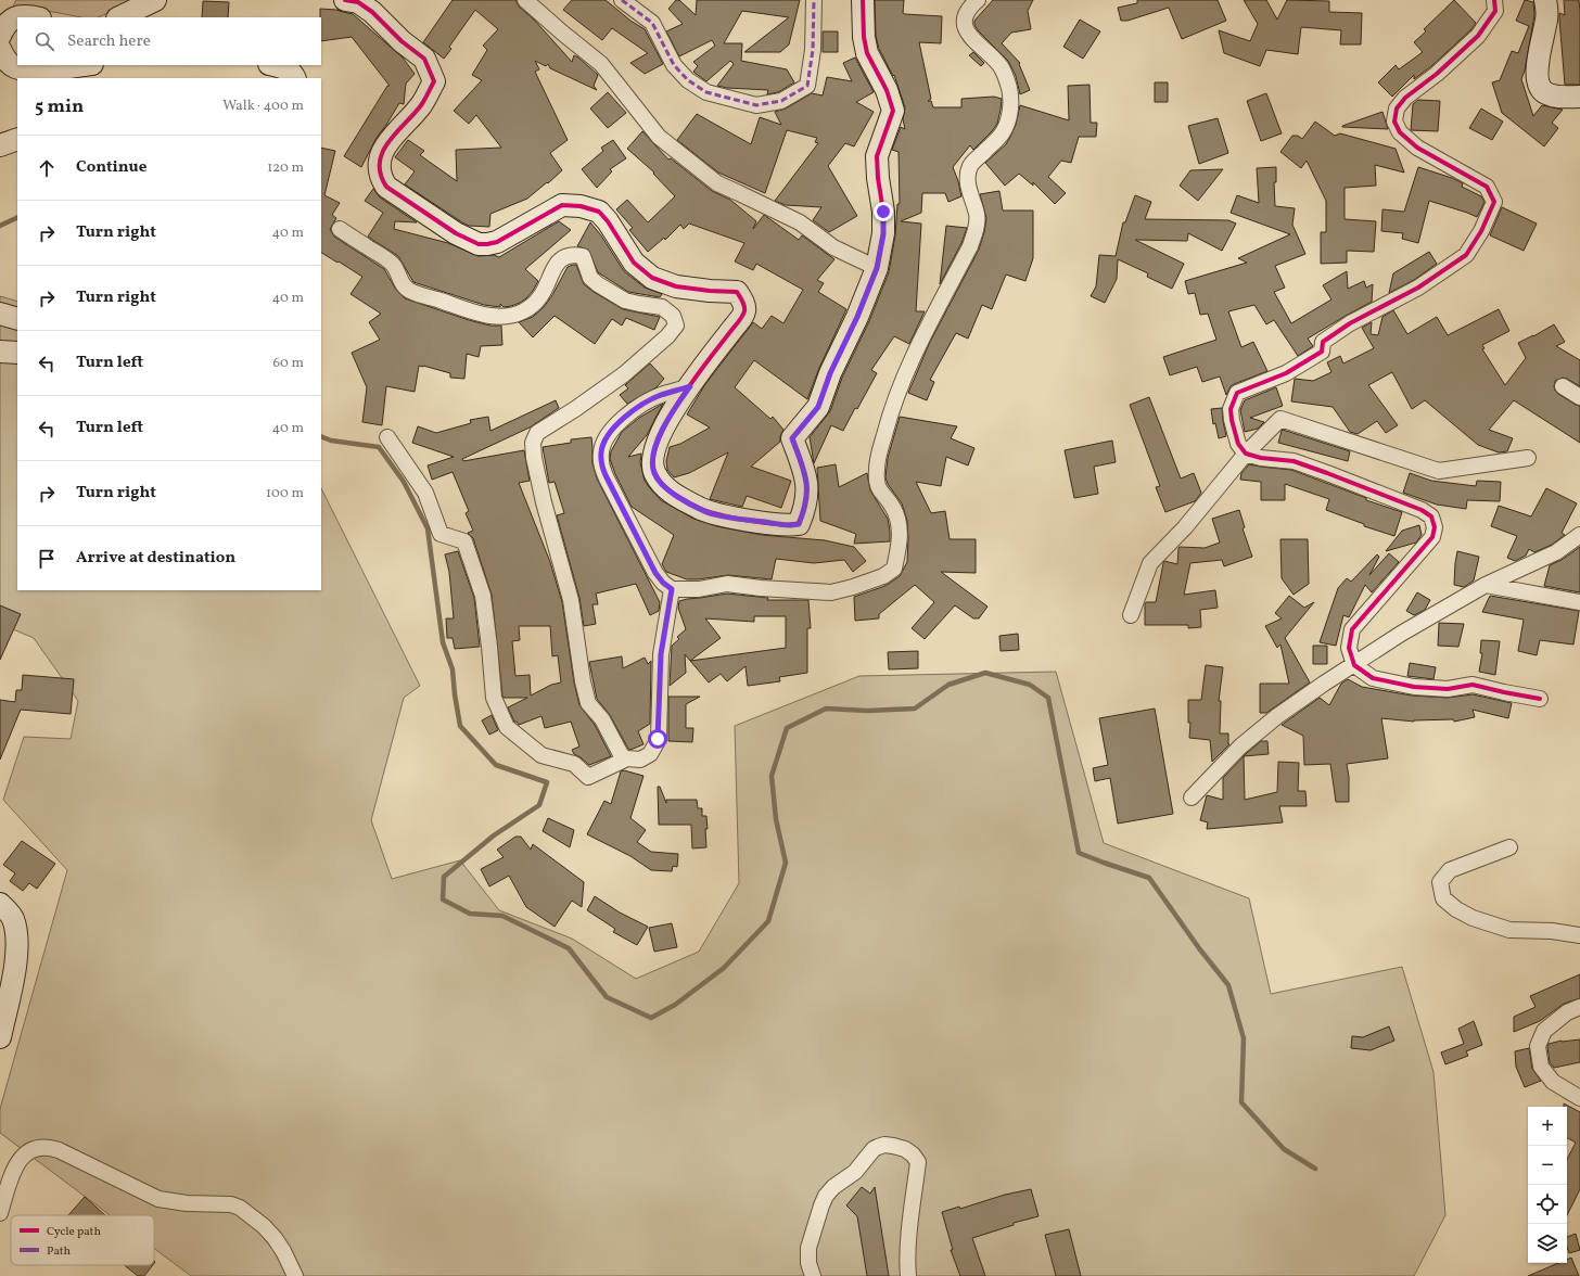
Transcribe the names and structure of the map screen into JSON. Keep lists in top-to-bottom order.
{
  "legend": ["Cycle path", "Path"],
  "page": {
    "search": "Search here",
    "heading": ["5 min", "Walk · 400 m"],
    "list": [
      ["Continue", "120 m"],
      ["Turn right", "40 m"],
      ["Turn right", "40 m"],
      ["Turn left", "60 m"],
      ["Turn left", "40 m"],
      ["Turn right", "100 m"],
      "Arrive at destination"
    ],
    "map_buttons": ["+", "−"]
  }
}
